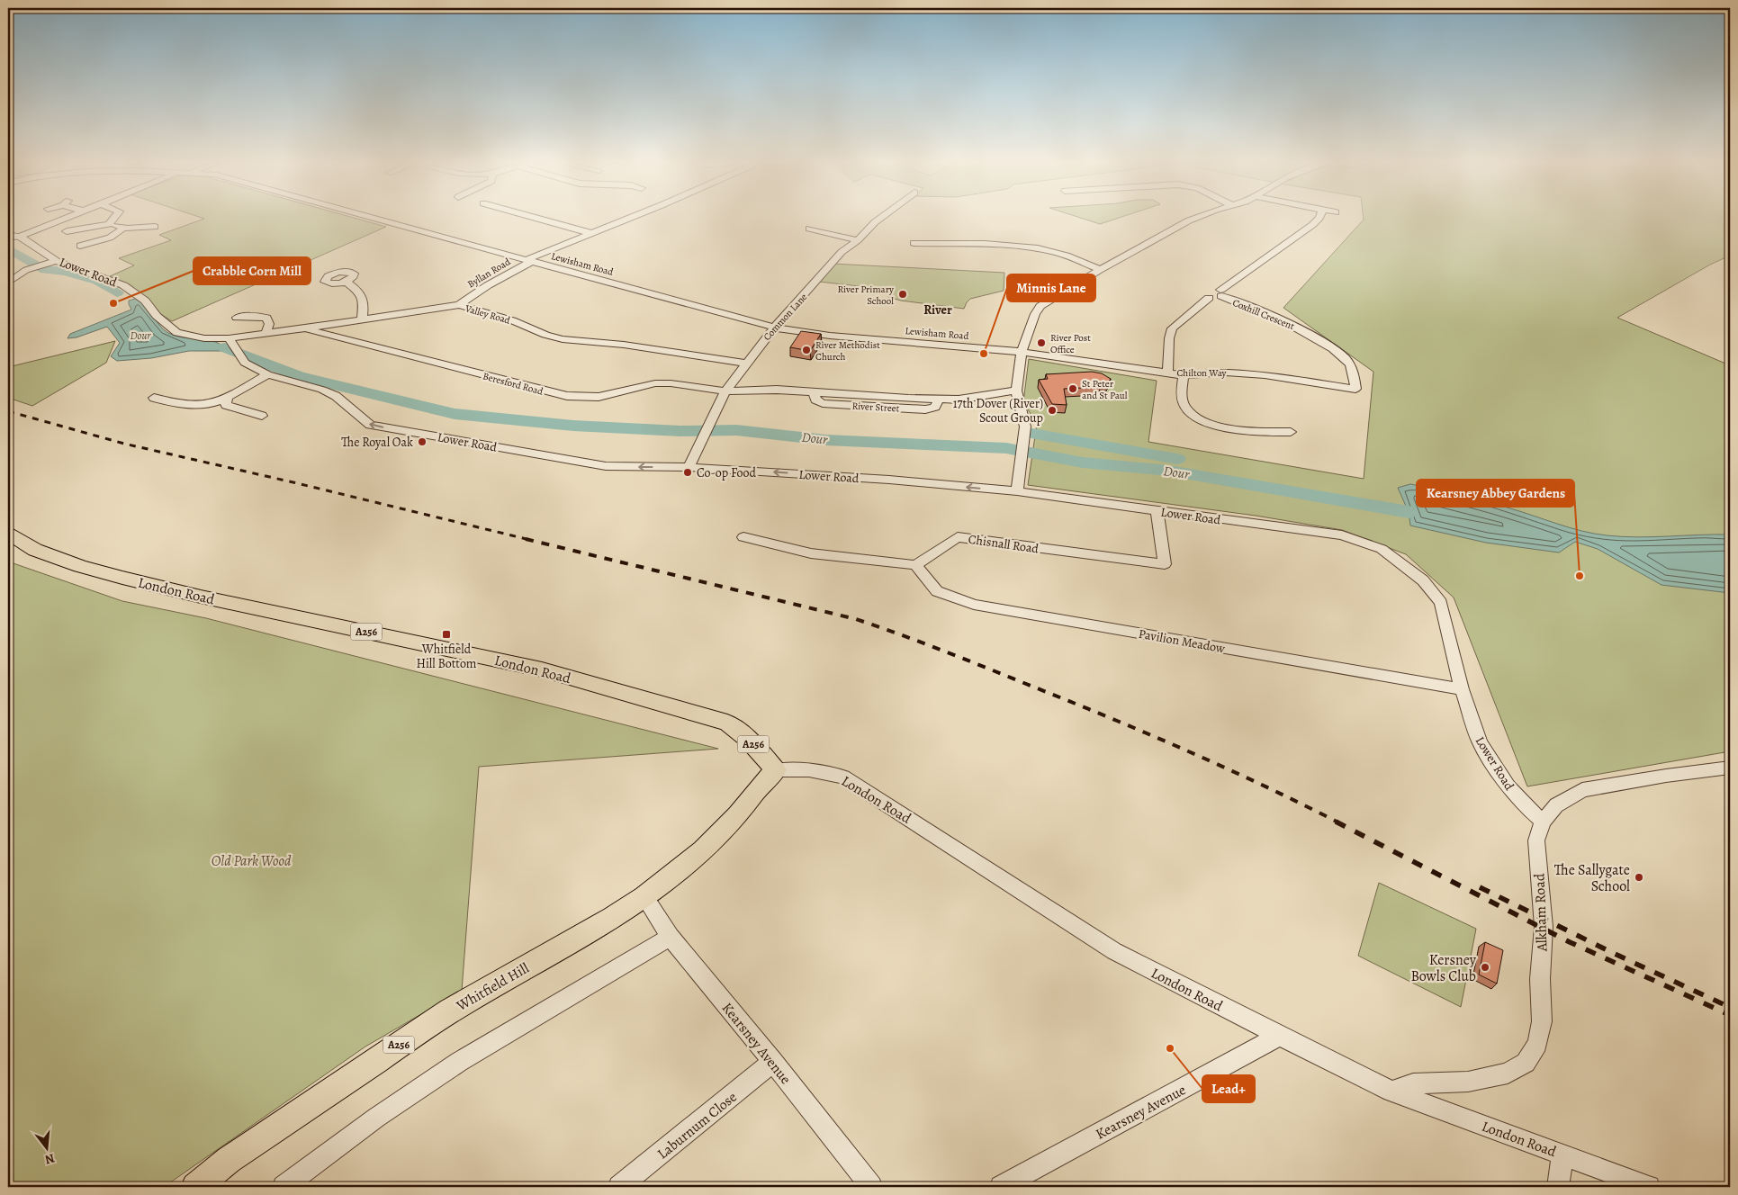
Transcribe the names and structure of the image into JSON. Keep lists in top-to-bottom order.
{
  "streets": {
    "main road": ["London Road", "A256", "Whitfield Hill"],
    "street": [
      "Lewisham Road",
      "Lower Road",
      "Byllan Road",
      "Valley Road",
      "Coxhill Crescent",
      "Common Lane",
      "Chilton Way",
      "Beresford Road",
      "River Street",
      "Chisnall Road",
      "Pavilion Meadow",
      "Alkham Road",
      "Kearsney Avenue",
      "Laburnum Close"
    ]
  },
  "crossings": [
    ["Lewisham Road", "Byllan Road"],
    ["Lewisham Road", "Common Lane"],
    ["Lewisham Road", "Chilton Way"],
    ["Lower Road", "Valley Road"],
    ["Lower Road", "Common Lane"],
    ["Lower Road", "Chisnall Road"],
    ["Lower Road", "Pavilion Meadow"],
    ["Lower Road", "Alkham Road"],
    ["Byllan Road", "Valley Road"],
    ["Valley Road", "Common Lane"],
    ["Valley Road", "Beresford Road"],
    ["Coxhill Crescent", "Chilton Way"],
    ["Common Lane", "Beresford Road"],
    ["Common Lane", "River Street"],
    ["Beresford Road", "River Street"],
    ["Chisnall Road", "Pavilion Meadow"],
    ["London Road", "Alkham Road"],
    ["London Road", "Whitfield Hill"],
    ["London Road", "Kearsney Avenue"],
    ["Whitfield Hill", "Kearsney Avenue"],
    ["Kearsney Avenue", "Laburnum Close"]
  ],
  "one_way": ["Lower Road"],
  "districts": ["River"],
  "water": ["Dour"],
  "parks": ["Old Park Wood"],
  "places": {
    "other": [
      "River Primary School",
      "Crabble Corn Mill",
      "River Post Office",
      "River Methodist Church",
      "Minnis Lane",
      "St Peter and St Paul",
      "17th Dover (River) Scout Group",
      "The Royal Oak",
      "Co-op Food",
      "Kearsney Abbey Gardens",
      "The Sallygate School",
      "Kersney Bowls Club",
      "Lead+"
    ],
    "transit": ["Whitfield Hill Bottom"]
  },
  "north": "bottom"
}
